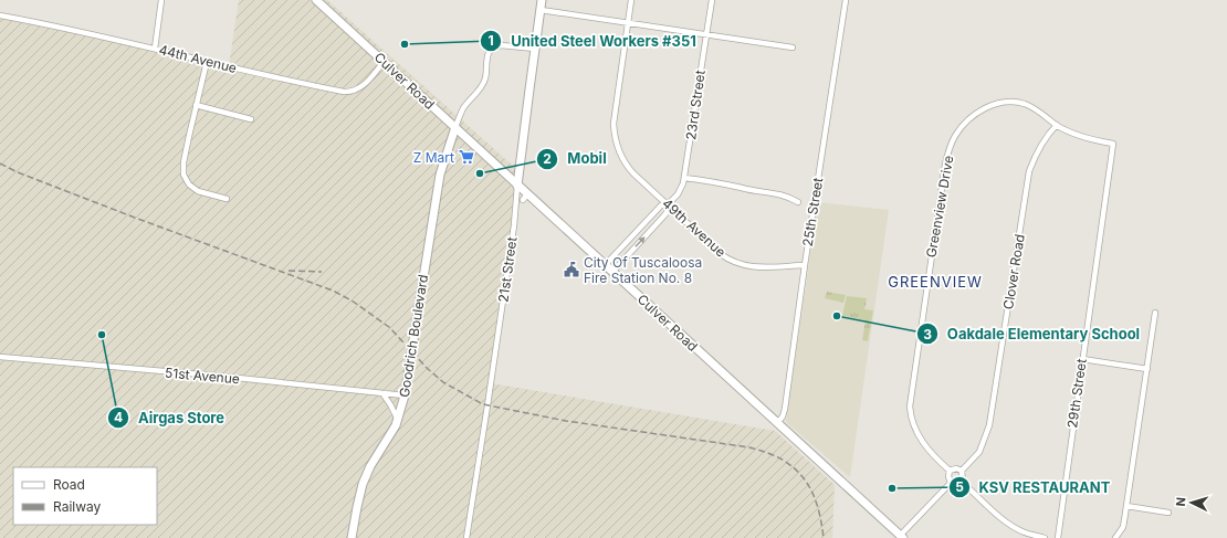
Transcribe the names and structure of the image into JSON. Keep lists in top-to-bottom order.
{
  "streets": {
    "main road": ["Culver Road", "21st Street", "Goodrich Boulevard"],
    "street": [
      "44th Avenue",
      "23rd Street",
      "Greenview Drive",
      "25th Street",
      "49th Avenue",
      "Clover Road",
      "51st Avenue",
      "29th Street"
    ]
  },
  "crossings": [
    ["44th Avenue", "Culver Road"],
    ["Culver Road", "23rd Street"],
    ["Culver Road", "25th Street"],
    ["Culver Road", "21st Street"],
    ["Culver Road", "Goodrich Boulevard"],
    ["23rd Street", "49th Avenue"],
    ["Greenview Drive", "Clover Road"],
    ["Greenview Drive", "29th Street"],
    ["25th Street", "49th Avenue"],
    ["Goodrich Boulevard", "51st Avenue"]
  ],
  "districts": ["GREENVIEW"],
  "places": {
    "other": [
      "United Steel Workers #351",
      "Mobil",
      "Oakdale Elementary School",
      "Airgas Store",
      "KSV RESTAURANT"
    ],
    "supermarket": ["Z Mart"],
    "public building": ["City Of Tuscaloosa Fire Station No. 8"]
  },
  "legend": ["Road", "Railway"],
  "north": "left"
}
